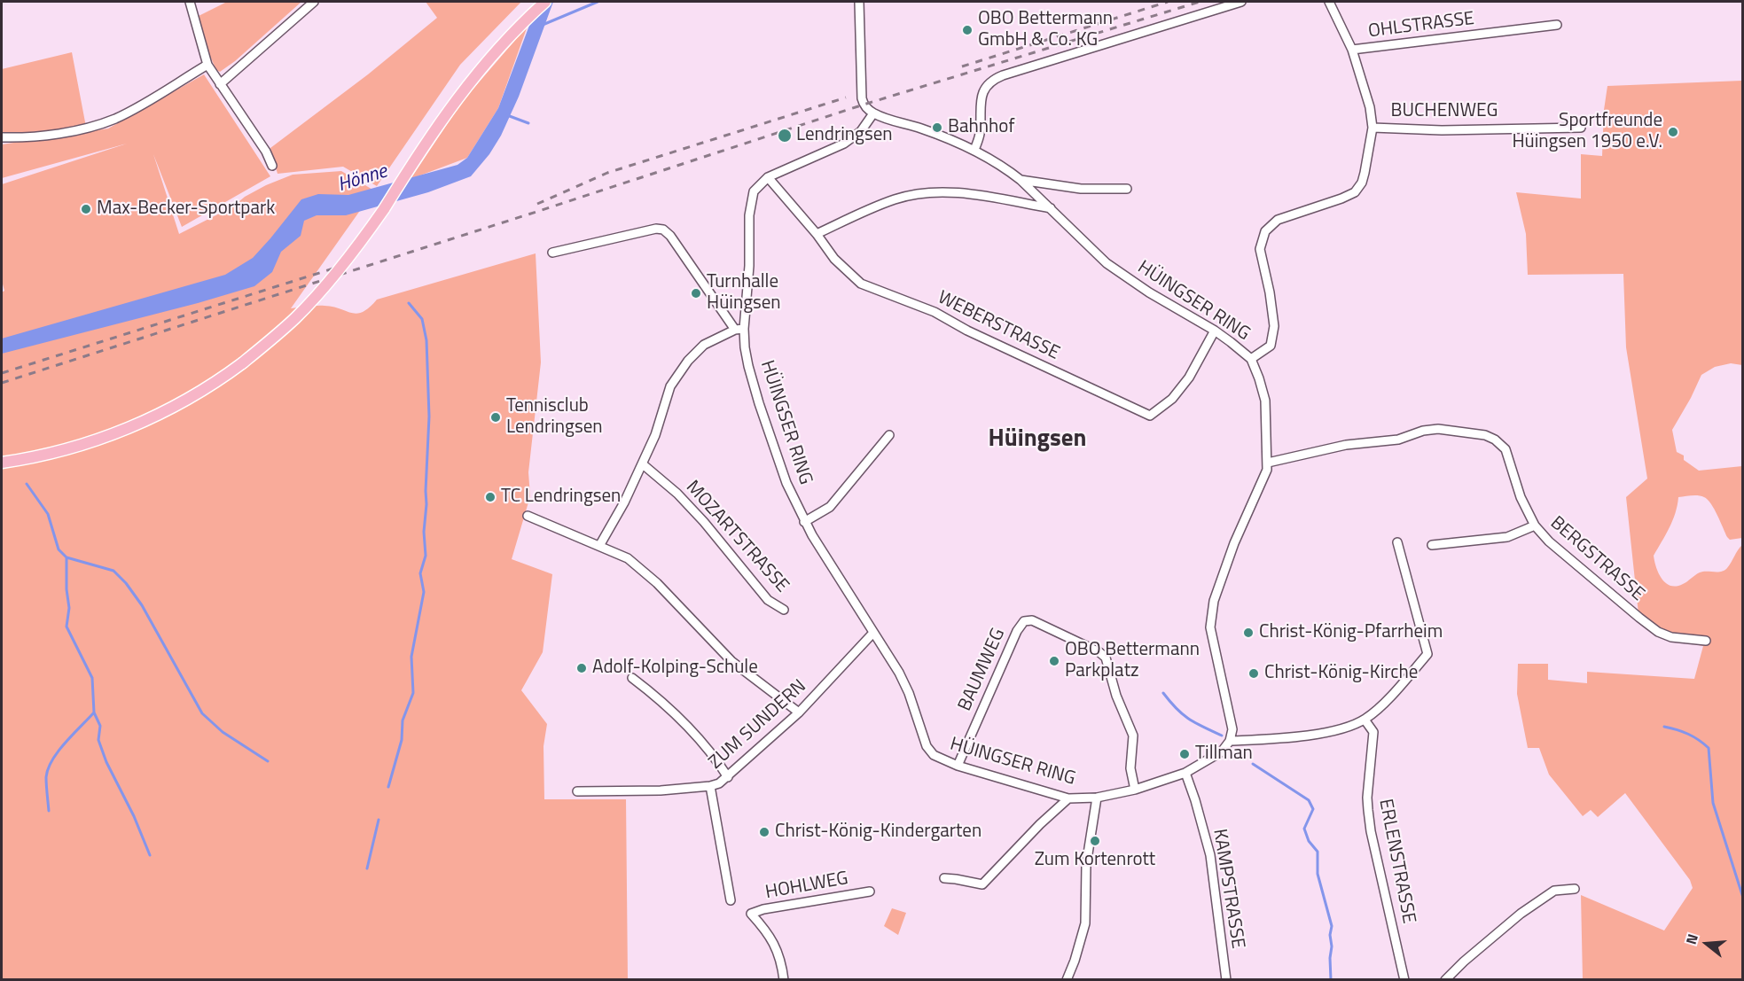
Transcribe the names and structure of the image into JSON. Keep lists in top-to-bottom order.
{
  "streets": {
    "street": [
      "OHLSTRASSE",
      "BUCHENWEG",
      "HÜINGSER RING",
      "WEBERSTRASSE",
      "MOZARTSTRASSE",
      "BERGSTRASSE",
      "BAUMWEG",
      "ZUM SUNDERN",
      "ERLENSTRASSE",
      "HOHLWEG",
      "KAMPSTRASSE"
    ]
  },
  "crossings": [
    ["OHLSTRASSE", "BUCHENWEG"],
    ["OHLSTRASSE", "HÜINGSER RING"],
    ["HÜINGSER RING", "WEBERSTRASSE"],
    ["HÜINGSER RING", "BERGSTRASSE"],
    ["HÜINGSER RING", "BAUMWEG"],
    ["HÜINGSER RING", "ZUM SUNDERN"],
    ["HÜINGSER RING", "KAMPSTRASSE"]
  ],
  "districts": ["Hüingsen"],
  "water": ["Hönne"],
  "places": [
    "OBO Bettermann GmbH & Co. KG",
    "Bahnhof",
    "Sportfreunde Hüingsen 1950 e.V.",
    "Lendringsen",
    "Max-Becker-Sportpark",
    "Turnhalle Hüingsen",
    "Tennisclub Lendringsen",
    "TC Lendringsen",
    "Christ-König-Pfarrheim",
    "OBO Bettermann Parkplatz",
    "Adolf-Kolping-Schule",
    "Christ-König-Kirche",
    "Tillman",
    "Christ-König-Kindergarten",
    "Zum Kortenrott"
  ],
  "north": "left"
}
